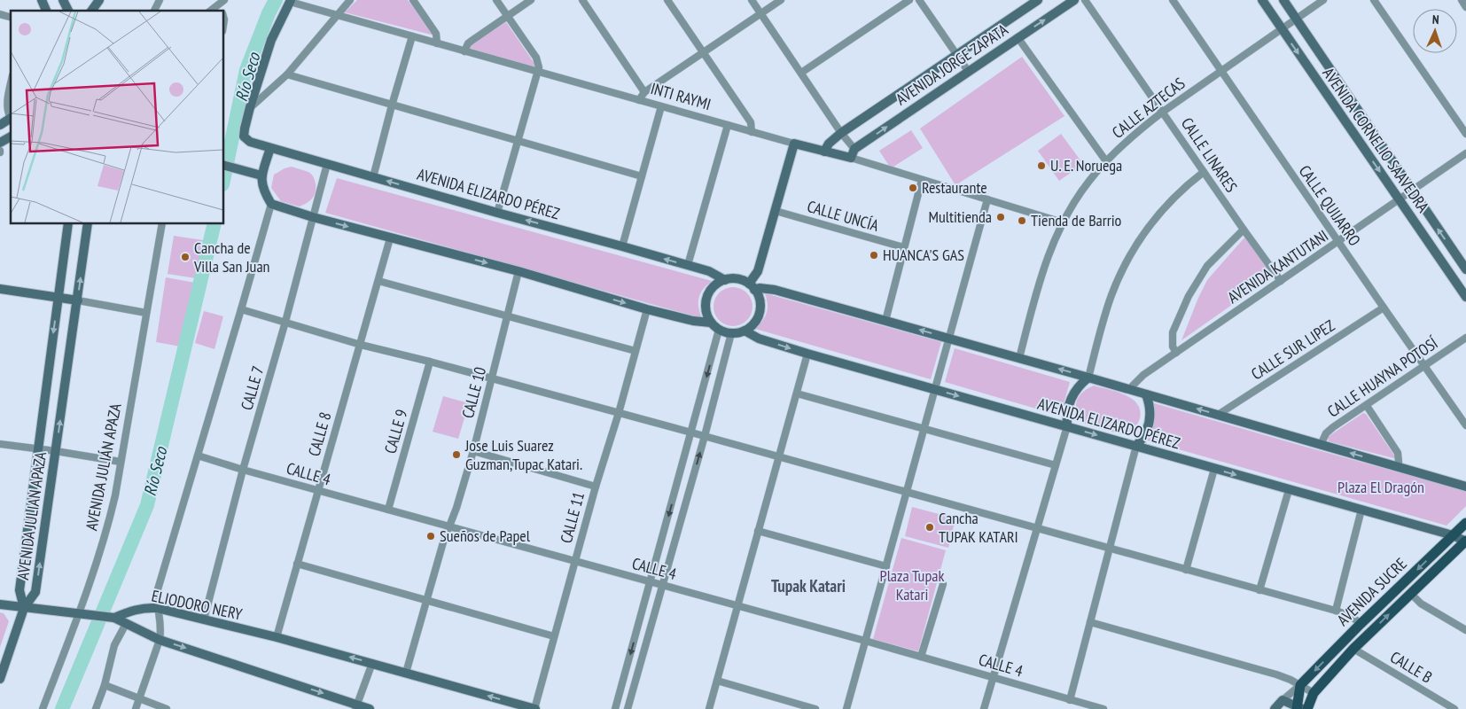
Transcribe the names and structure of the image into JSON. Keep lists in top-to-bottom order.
{
  "streets": {
    "main road": ["AVENIDA SUCRE"],
    "street": [
      "AVENIDA JORGE ZAPATA",
      "INTI RAYMI",
      "CALLE AZTECAS",
      "AVENIDA CORNELIO SAAVEDRA",
      "CALLE LINARES",
      "AVENIDA ELIZARDO PÉREZ",
      "CALLE QUIJARRO",
      "CALLE UNCÍA",
      "AVENIDA KANTUTANI",
      "CALLE SUR LIPEZ",
      "CALLE HUAYNA POTOSÍ",
      "CALLE 7",
      "CALLE 10",
      "CALLE 9",
      "CALLE 8",
      "AVENIDA JULIÁN APAZA",
      "CALLE 4",
      "AVENIDA JULIAN APAZA",
      "CALLE 11",
      "ELIODORO NERY",
      "CALLE B"
    ]
  },
  "crossings": [
    ["AVENIDA JORGE ZAPATA", "INTI RAYMI"],
    ["INTI RAYMI", "CALLE AZTECAS"],
    ["CALLE AZTECAS", "AVENIDA CORNELIO SAAVEDRA"],
    ["CALLE AZTECAS", "CALLE LINARES"],
    ["CALLE AZTECAS", "CALLE QUIJARRO"],
    ["AVENIDA CORNELIO SAAVEDRA", "AVENIDA KANTUTANI"],
    ["CALLE LINARES", "AVENIDA KANTUTANI"],
    ["AVENIDA ELIZARDO PÉREZ", "CALLE 7"],
    ["AVENIDA ELIZARDO PÉREZ", "AVENIDA SUCRE"],
    ["CALLE QUIJARRO", "AVENIDA KANTUTANI"],
    ["CALLE QUIJARRO", "CALLE SUR LIPEZ"],
    ["CALLE QUIJARRO", "CALLE HUAYNA POTOSÍ"],
    ["CALLE 7", "CALLE 4"],
    ["CALLE 7", "ELIODORO NERY"],
    ["CALLE 10", "CALLE 4"],
    ["CALLE 10", "ELIODORO NERY"],
    ["CALLE 9", "CALLE 4"],
    ["CALLE 8", "CALLE 4"],
    ["CALLE 8", "ELIODORO NERY"],
    ["CALLE 4", "CALLE 11"],
    ["CALLE 11", "ELIODORO NERY"],
    ["AVENIDA SUCRE", "CALLE B"]
  ],
  "districts": ["Tupak Katari"],
  "water": ["Río Seco"],
  "parks": ["Plaza El Dragón", "Plaza Tupak Katari"],
  "places": [
    "U. E. Noruega",
    "Restaurante",
    "Multitienda",
    "Tienda de Barrio",
    "HUANCA'S GAS",
    "Cancha de Villa San Juan",
    "Jose Luis Suarez Guzman,Tupac Katari.",
    "Cancha TUPAK KATARI",
    "Sueños de Papel"
  ],
  "north": "top"
}
